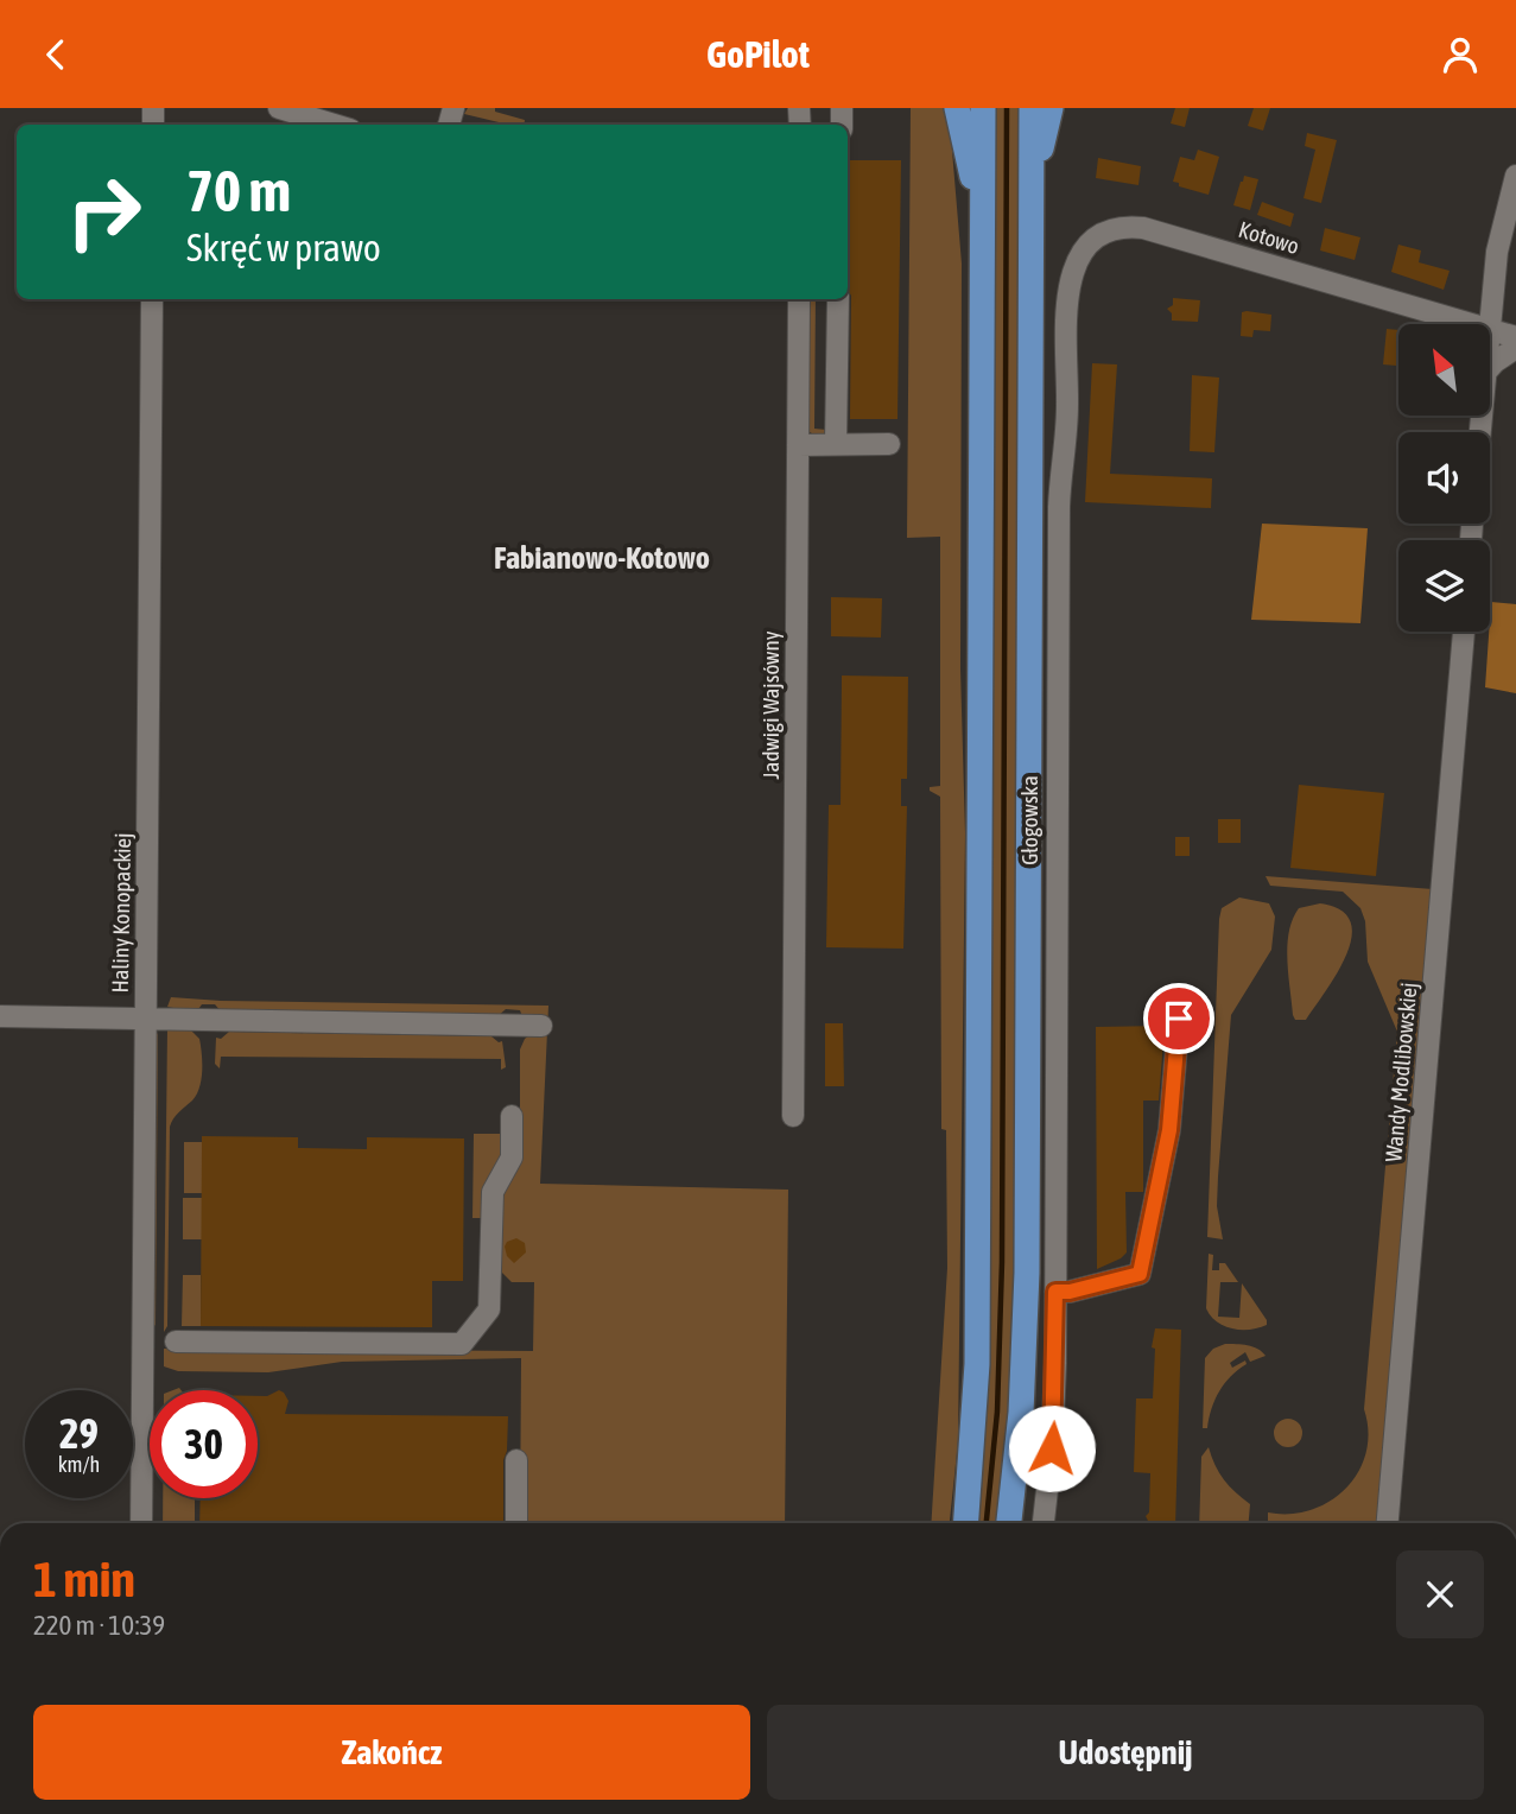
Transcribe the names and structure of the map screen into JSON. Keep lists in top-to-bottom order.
{
  "streets": {
    "main road": ["Głogowska"],
    "street": [
      "Kotowo",
      "Jadwigi Wajsówny",
      "Haliny Konopackiej",
      "Wandy Modlibowskiej"
    ]
  },
  "districts": ["Fabianowo-Kotowo"],
  "north": "top left",
  "page": {
    "header": "GoPilot",
    "turn": ["70 m", "Skręć w prawo"],
    "speed": "29 km/h",
    "limit": "30",
    "heading": ["1 min", "220 m · 10:39"],
    "buttons": ["Zakończ", "Udostępnij"]
  }
}
